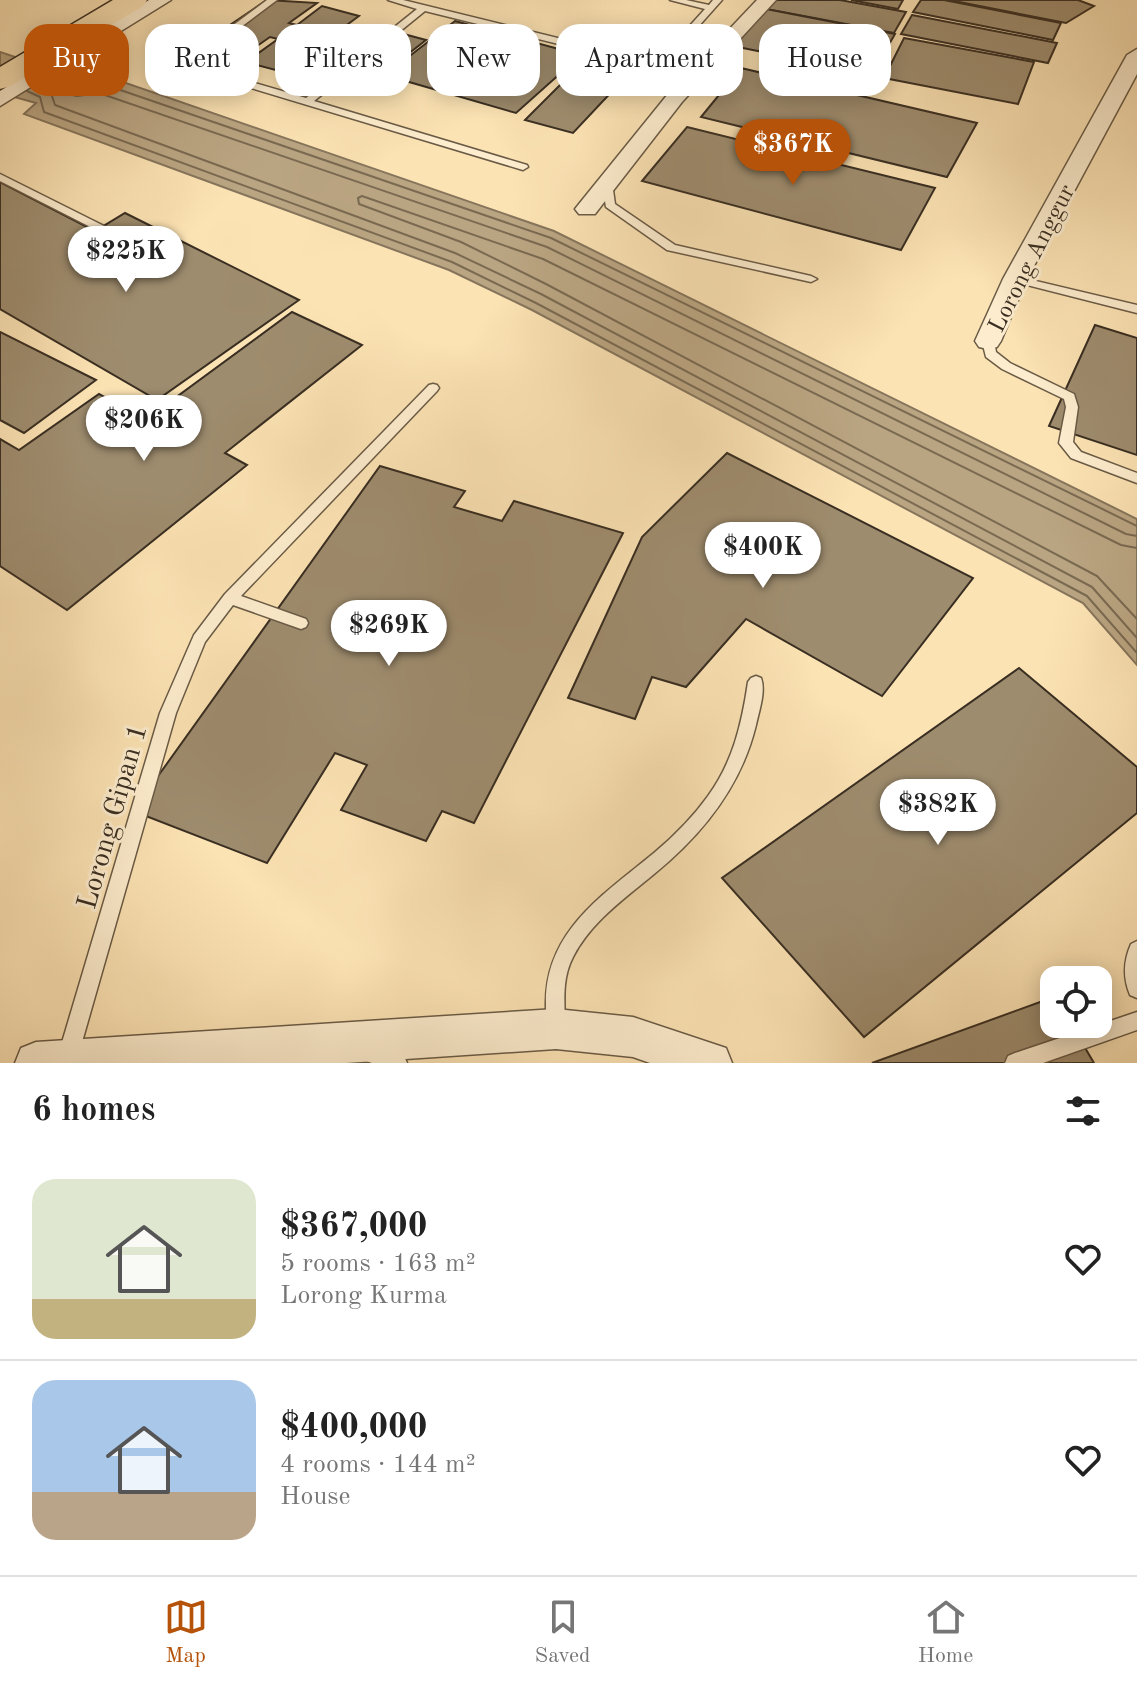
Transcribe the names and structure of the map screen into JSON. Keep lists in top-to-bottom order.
{
  "streets": {
    "street": ["Lorong Anggur"],
    "lane": ["Lorong Gipan 1"]
  },
  "page": {
    "chip": [
      "Buy",
      "Rent",
      "Filters",
      "New",
      "Apartment",
      "House"
    ],
    "price": [
      "$367K",
      "$225K",
      "$206K",
      "$400K",
      "$269K",
      "$382K"
    ],
    "heading": "6 homes",
    "list": [
      {
        "name": "$367,000",
        "note": "5 rooms · 163 m² · Lorong Kurma"
      },
      {
        "name": "$400,000",
        "note": "4 rooms · 144 m² · House"
      }
    ],
    "tabs": ["Map", "Saved", "Home"]
  }
}
